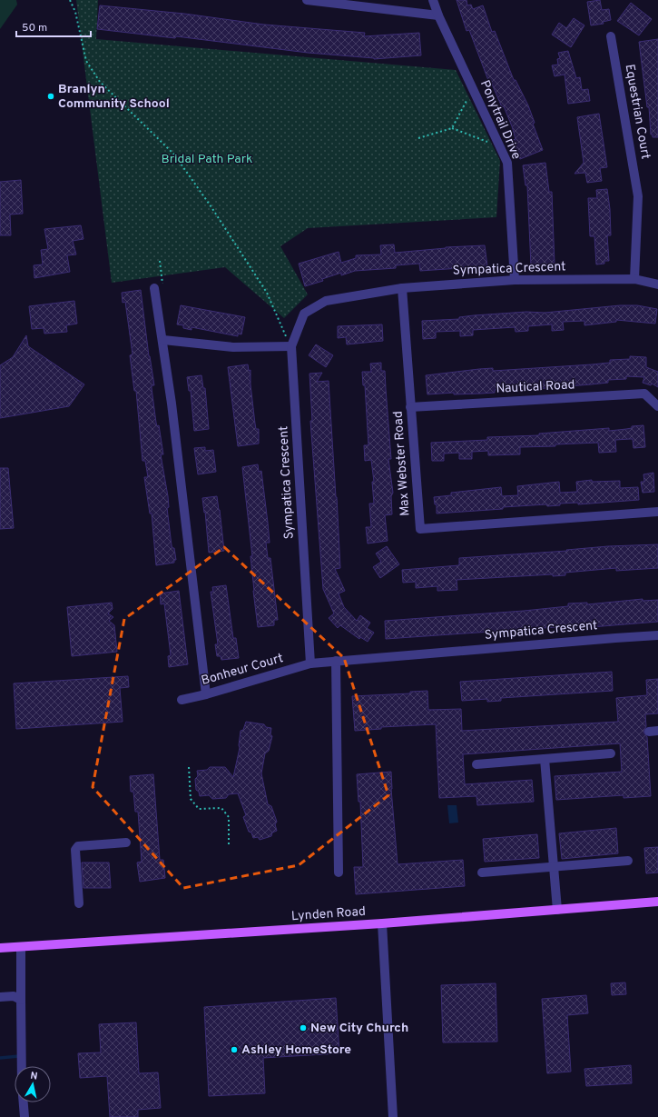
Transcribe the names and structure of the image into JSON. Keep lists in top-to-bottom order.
{
  "streets": {
    "main road": ["Lynden Road"],
    "street": [
      "Equestrian Court",
      "Ponytrail Drive",
      "Sympatica Crescent",
      "Nautical Road",
      "Max Webster Road",
      "Bonheur Court"
    ]
  },
  "crossings": [
    ["Equestrian Court", "Sympatica Crescent"],
    ["Ponytrail Drive", "Sympatica Crescent"],
    ["Sympatica Crescent", "Max Webster Road"],
    ["Sympatica Crescent", "Bonheur Court"],
    ["Nautical Road", "Max Webster Road"]
  ],
  "parks": ["Bridal Path Park"],
  "places": ["Branlyn Community School", "New City Church", "Ashley HomeStore"],
  "scale_bar": "50 m",
  "north": "top"
}
